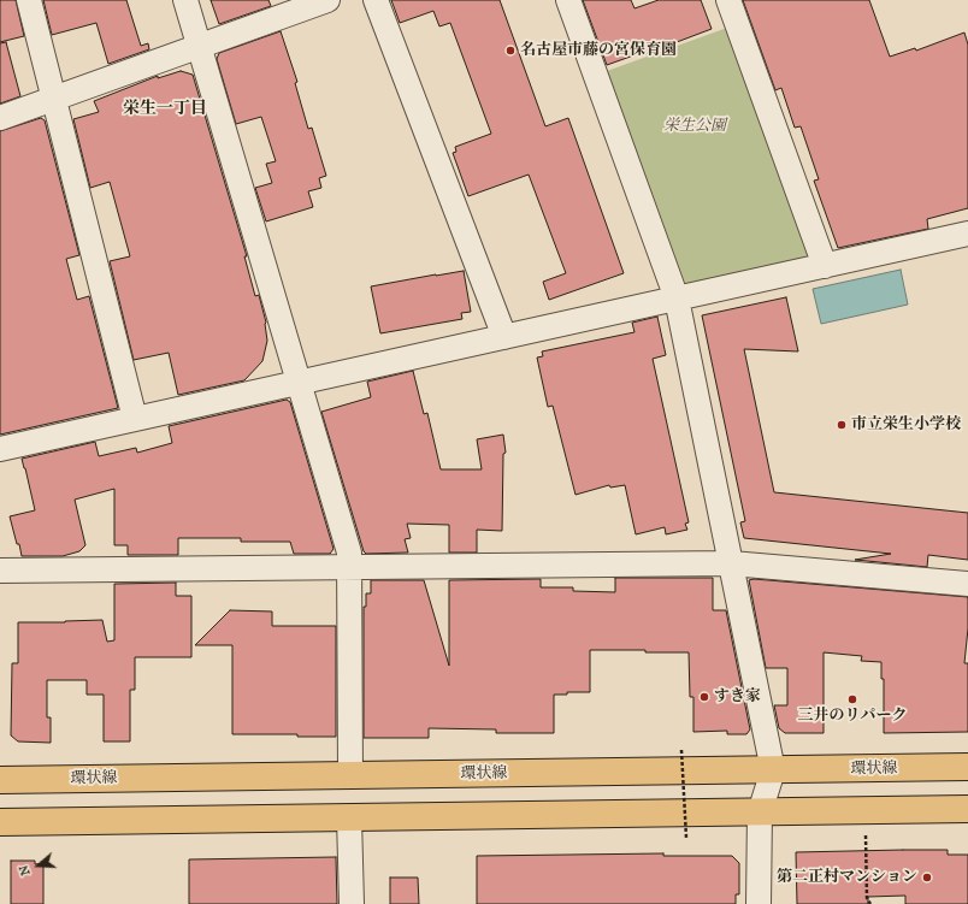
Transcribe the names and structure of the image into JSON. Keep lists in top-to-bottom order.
{
  "streets": {
    "main road": ["環状線"]
  },
  "districts": ["栄生一丁目"],
  "parks": ["栄生公園"],
  "places": [
    "名古屋市藤の宮保育園",
    "市立栄生小学校",
    "すき家",
    "三井のリパーク",
    "第二正村マンション"
  ],
  "north": "left"
}
